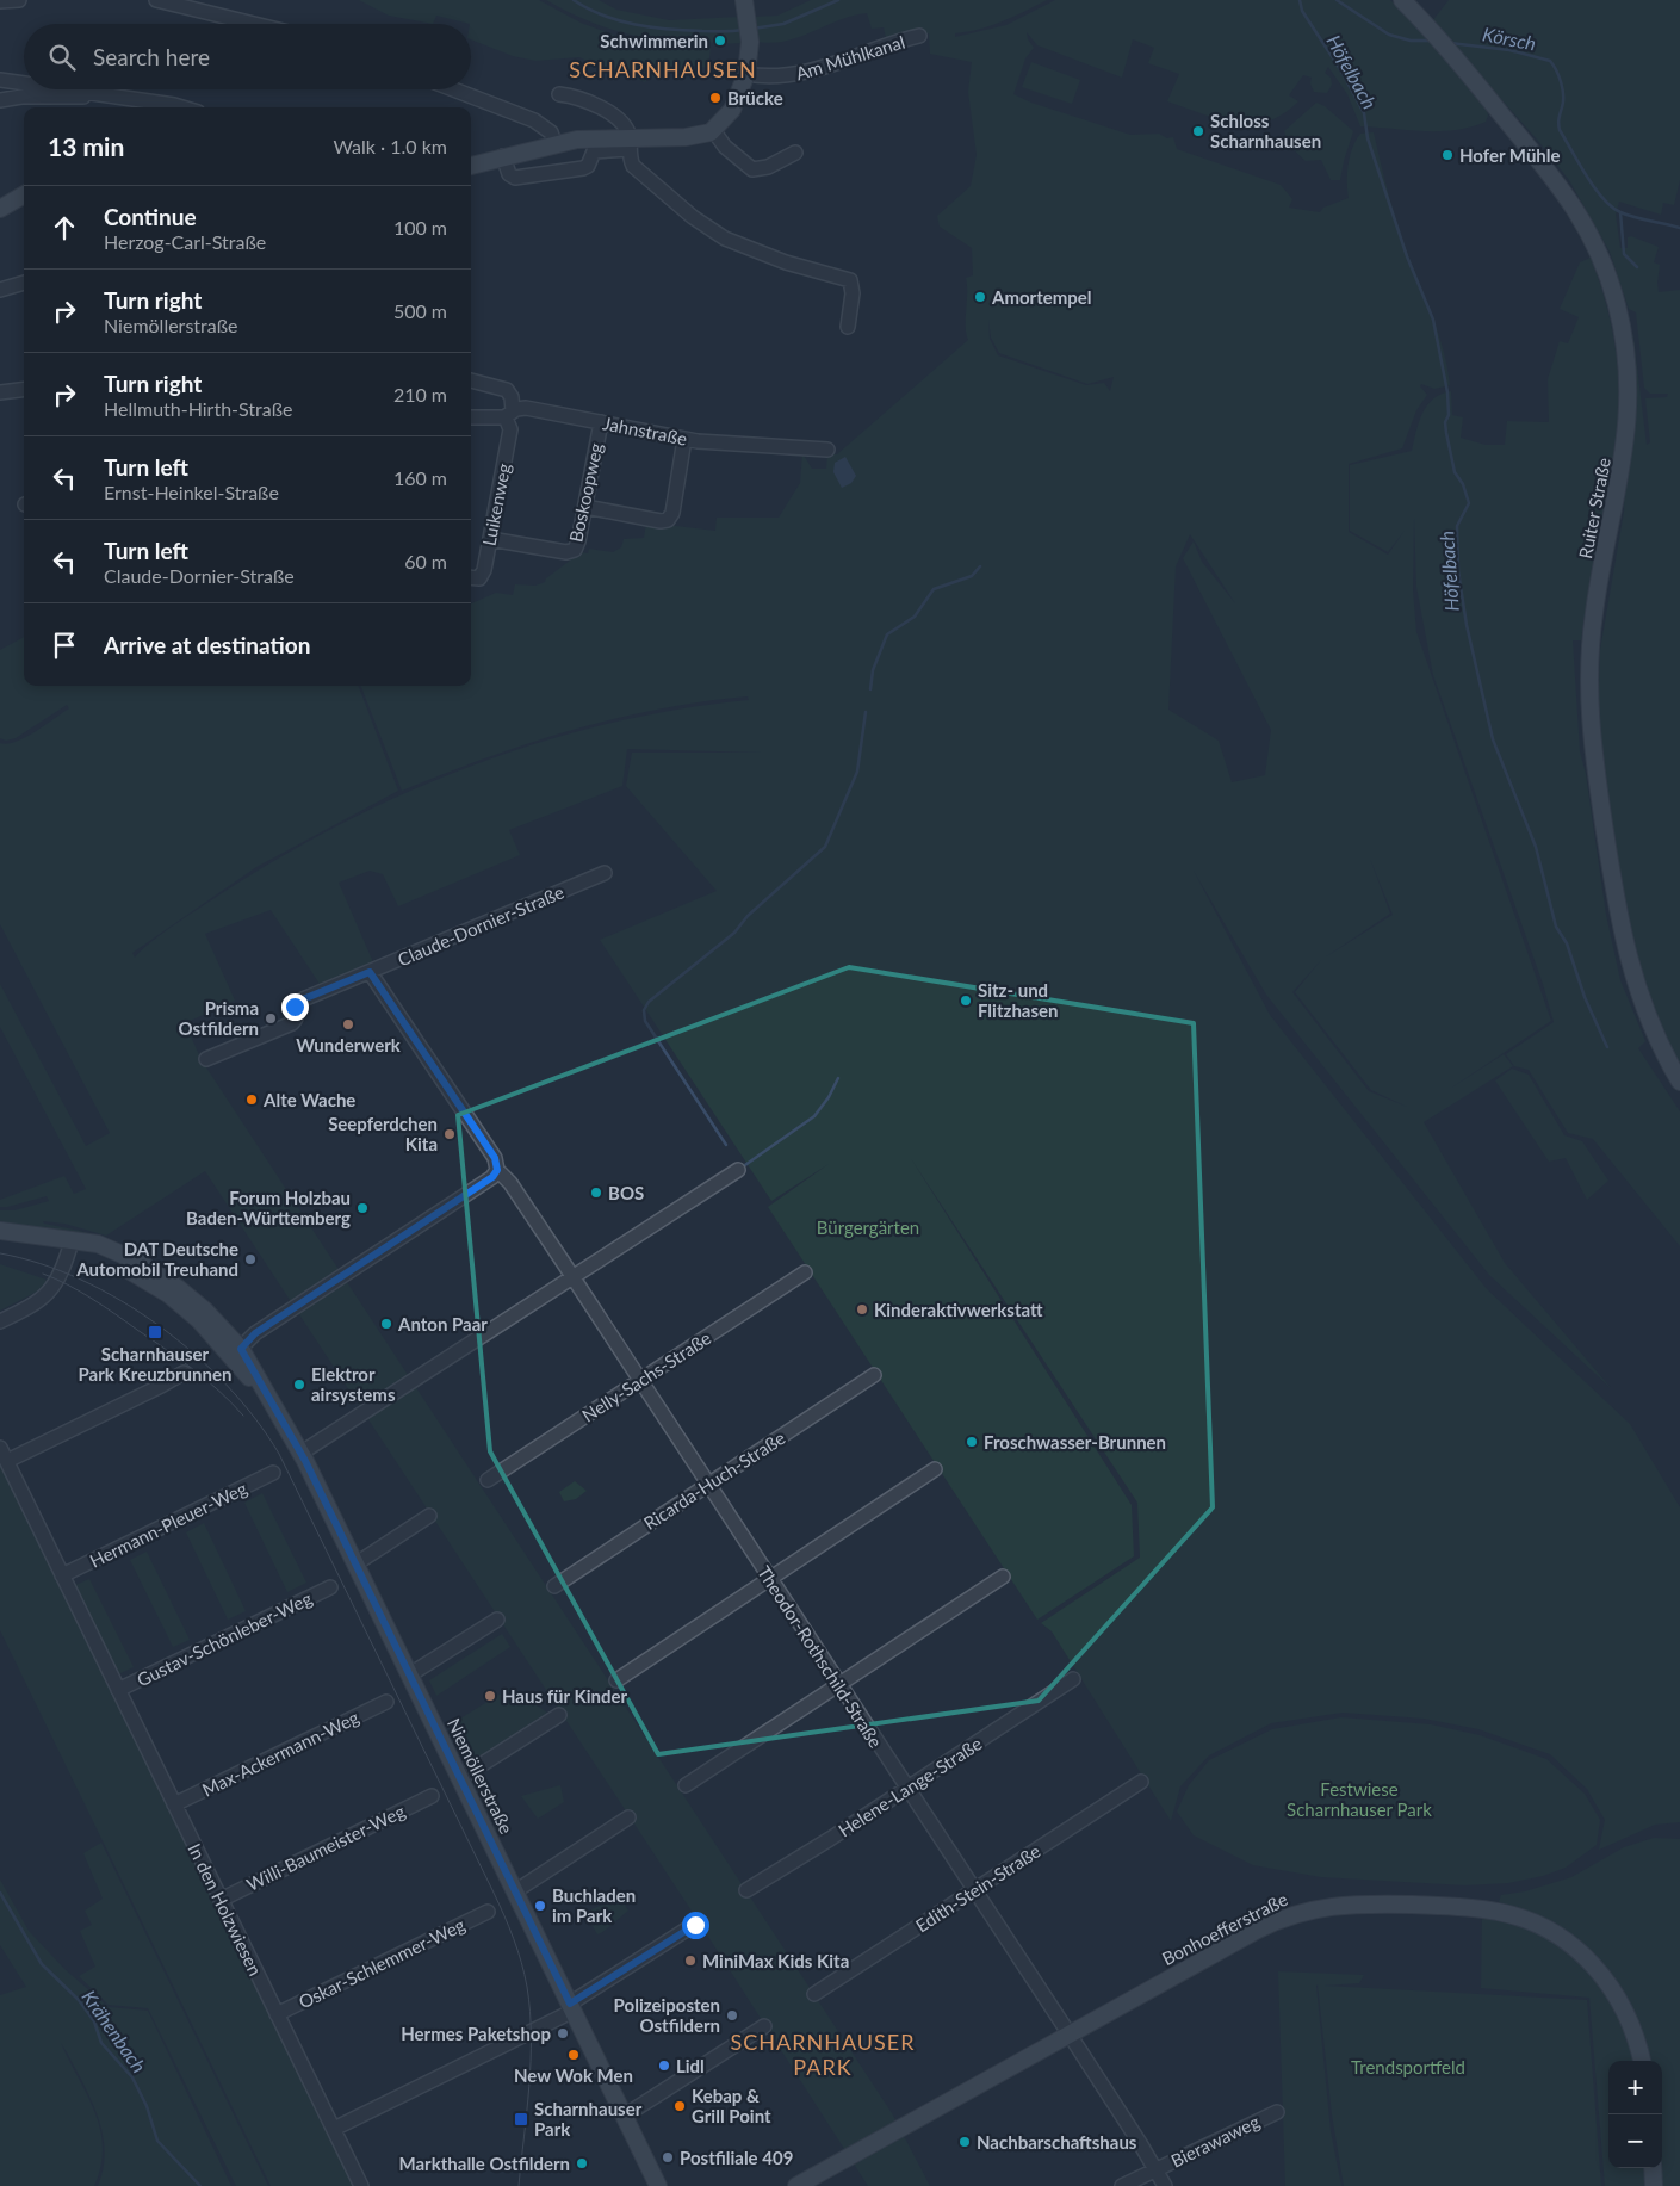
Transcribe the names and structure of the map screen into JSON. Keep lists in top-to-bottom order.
{
  "streets": {
    "main road": ["Ruiter Straße", "Niemöllerstraße", "Bonhoefferstraße"],
    "street": [
      "Am Mühlkanal",
      "Jahnstraße",
      "Boskoopweg",
      "Luikenweg",
      "Claude-Dornier-Straße",
      "Nelly-Sachs-Straße",
      "Ricarda-Huch-Straße",
      "Hermann-Pleuer-Weg",
      "Gustav-Schönleber-Weg",
      "Theodor-Rothschild-Straße",
      "Max-Ackermann-Weg",
      "Helene-Lange-Straße",
      "Willi-Baumeister-Weg",
      "Edith-Stein-Straße",
      "In den Holzwiesen",
      "Oskar-Schlemmer-Weg",
      "Bierawaweg"
    ]
  },
  "crossings": [
    ["Jahnstraße", "Boskoopweg"],
    ["Jahnstraße", "Luikenweg"],
    ["Boskoopweg", "Luikenweg"],
    ["Claude-Dornier-Straße", "Theodor-Rothschild-Straße"],
    ["Nelly-Sachs-Straße", "Theodor-Rothschild-Straße"],
    ["Ricarda-Huch-Straße", "Theodor-Rothschild-Straße"],
    ["Hermann-Pleuer-Weg", "In den Holzwiesen"],
    ["Gustav-Schönleber-Weg", "In den Holzwiesen"],
    ["Theodor-Rothschild-Straße", "Helene-Lange-Straße"],
    ["Theodor-Rothschild-Straße", "Edith-Stein-Straße"],
    ["Theodor-Rothschild-Straße", "Bonhoefferstraße"],
    ["Theodor-Rothschild-Straße", "Bierawaweg"],
    ["Max-Ackermann-Weg", "In den Holzwiesen"],
    ["Willi-Baumeister-Weg", "In den Holzwiesen"],
    ["In den Holzwiesen", "Oskar-Schlemmer-Weg"]
  ],
  "districts": ["SCHARNHAUSEN", "SCHARNHAUSER PARK"],
  "water": ["Körsch", "Höfelbach", "Krähenbach"],
  "parks": ["Bürgergärten", "Festwiese Scharnhauser Park", "Trendsportfeld"],
  "places": {
    "other": [
      "Schwimmerin",
      "Brücke",
      "Schloss Scharnhausen",
      "Hofer Mühle",
      "Amortempel",
      "Sitz- und Flitzhasen",
      "Prisma Ostfildern",
      "Wunderwerk",
      "Alte Wache",
      "Seepferdchen Kita",
      "BOS",
      "Forum Holzbau Baden-Württemberg",
      "DAT Deutsche Automobil Treuhand",
      "Kinderaktivwerkstatt",
      "Anton Paar",
      "Elektror airsystems",
      "Froschwasser-Brunnen",
      "Haus für Kinder",
      "Buchladen im Park",
      "MiniMax Kids Kita",
      "Polizeiposten Ostfildern",
      "Hermes Paketshop",
      "New Wok Men",
      "Lidl",
      "Kebap & Grill Point",
      "Nachbarschaftshaus",
      "Postfiliale 409",
      "Markthalle Ostfildern"
    ],
    "transit": ["Scharnhauser Park Kreuzbrunnen", "Scharnhauser Park"]
  },
  "page": {
    "search": "Search here",
    "heading": ["13 min", "Walk · 1.0 km"],
    "list": [
      ["Continue", "Herzog-Carl-Straße", "100 m"],
      ["Turn right", "Niemöllerstraße", "500 m"],
      ["Turn right", "Hellmuth-Hirth-Straße", "210 m"],
      ["Turn left", "Ernst-Heinkel-Straße", "160 m"],
      ["Turn left", "Claude-Dornier-Straße", "60 m"],
      "Arrive at destination"
    ],
    "map_buttons": ["+", "−"]
  }
}
